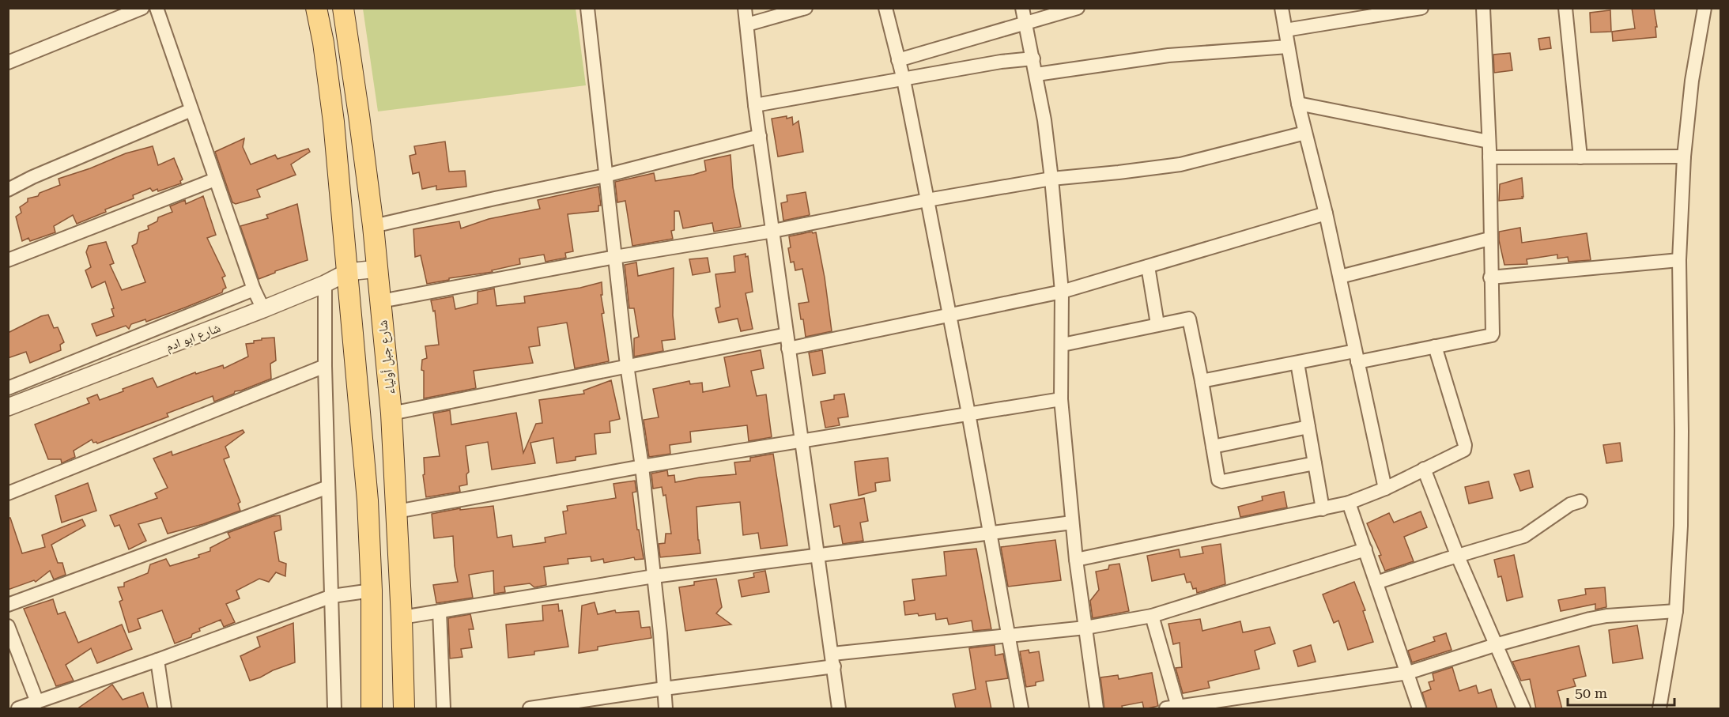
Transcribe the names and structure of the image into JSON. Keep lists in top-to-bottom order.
{
  "streets": {
    "main road": ["شارع جبل أولياء"],
    "street": ["شارع ابو ادم"]
  },
  "crossings": [
    ["شارع ابو ادم", "شارع جبل أولياء"]
  ],
  "scale_bar": "50 m"
}
